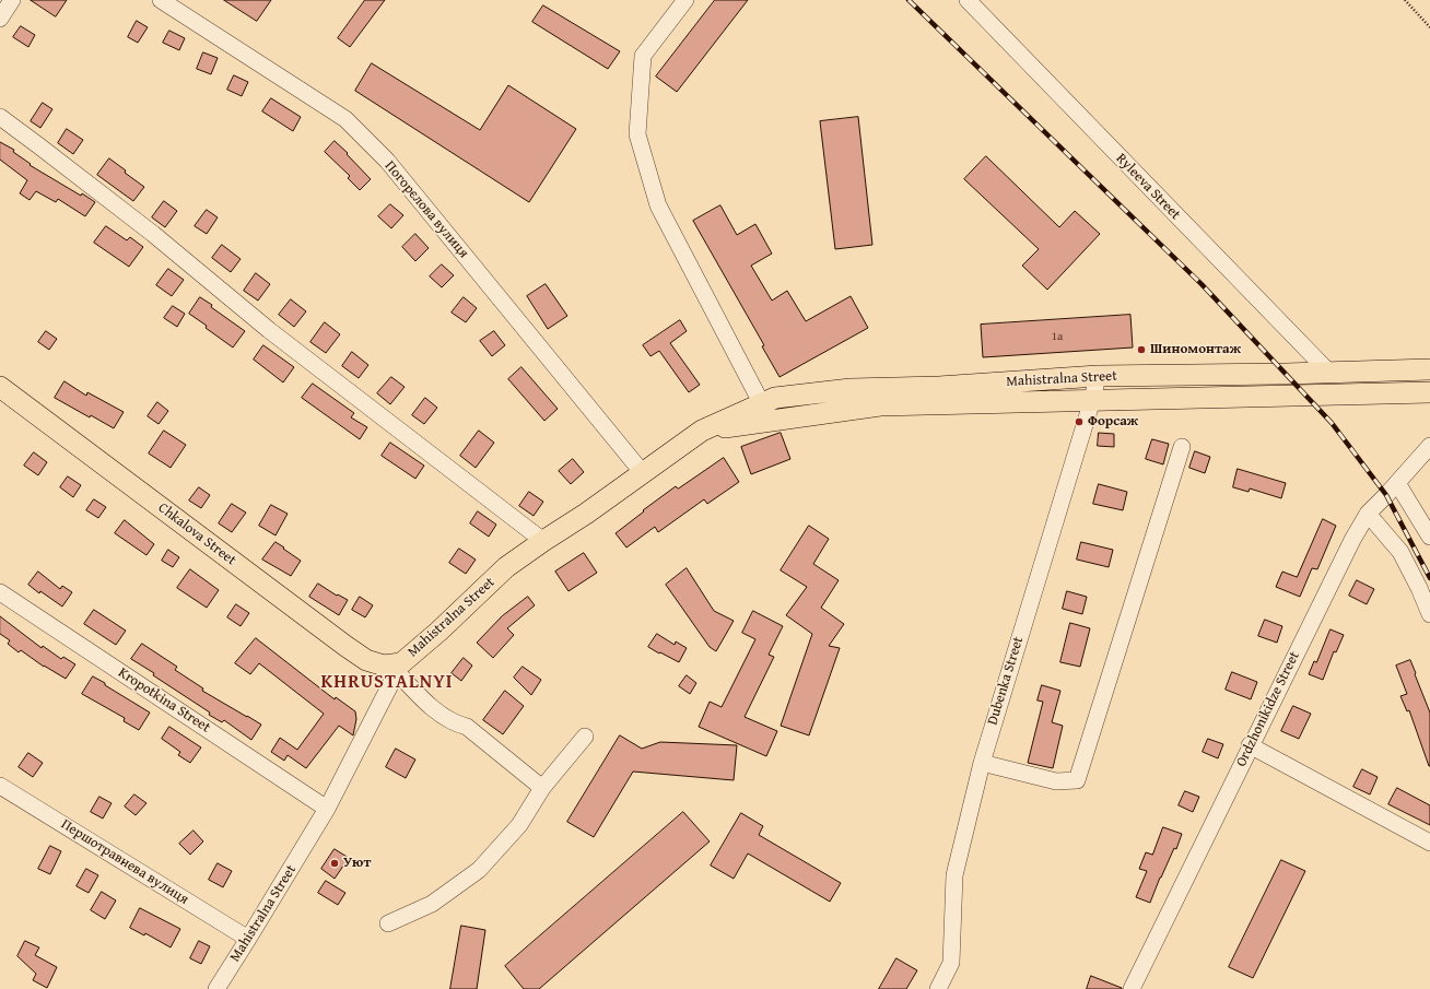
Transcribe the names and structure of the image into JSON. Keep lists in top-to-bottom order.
{
  "streets": {
    "main road": ["Mahistralna Street", "Chkalova Street"],
    "street": [
      "Ryleeva Street",
      "Погорєлова вулиця",
      "Dubenka Street",
      "Kropotkina Street",
      "Ordzhonikidze Street",
      "Першотравнева вулиця"
    ]
  },
  "crossings": [
    ["Ryleeva Street", "Mahistralna Street"],
    ["Погорєлова вулиця", "Mahistralna Street"],
    ["Mahistralna Street", "Chkalova Street"],
    ["Mahistralna Street", "Dubenka Street"],
    ["Mahistralna Street", "Kropotkina Street"],
    ["Mahistralna Street", "Першотравнева вулиця"]
  ],
  "districts": ["KHRUSTALNYI"],
  "places": ["Шиномонтаж", "Форсаж", "Уют"],
  "house_numbers": ["1а"]
}
